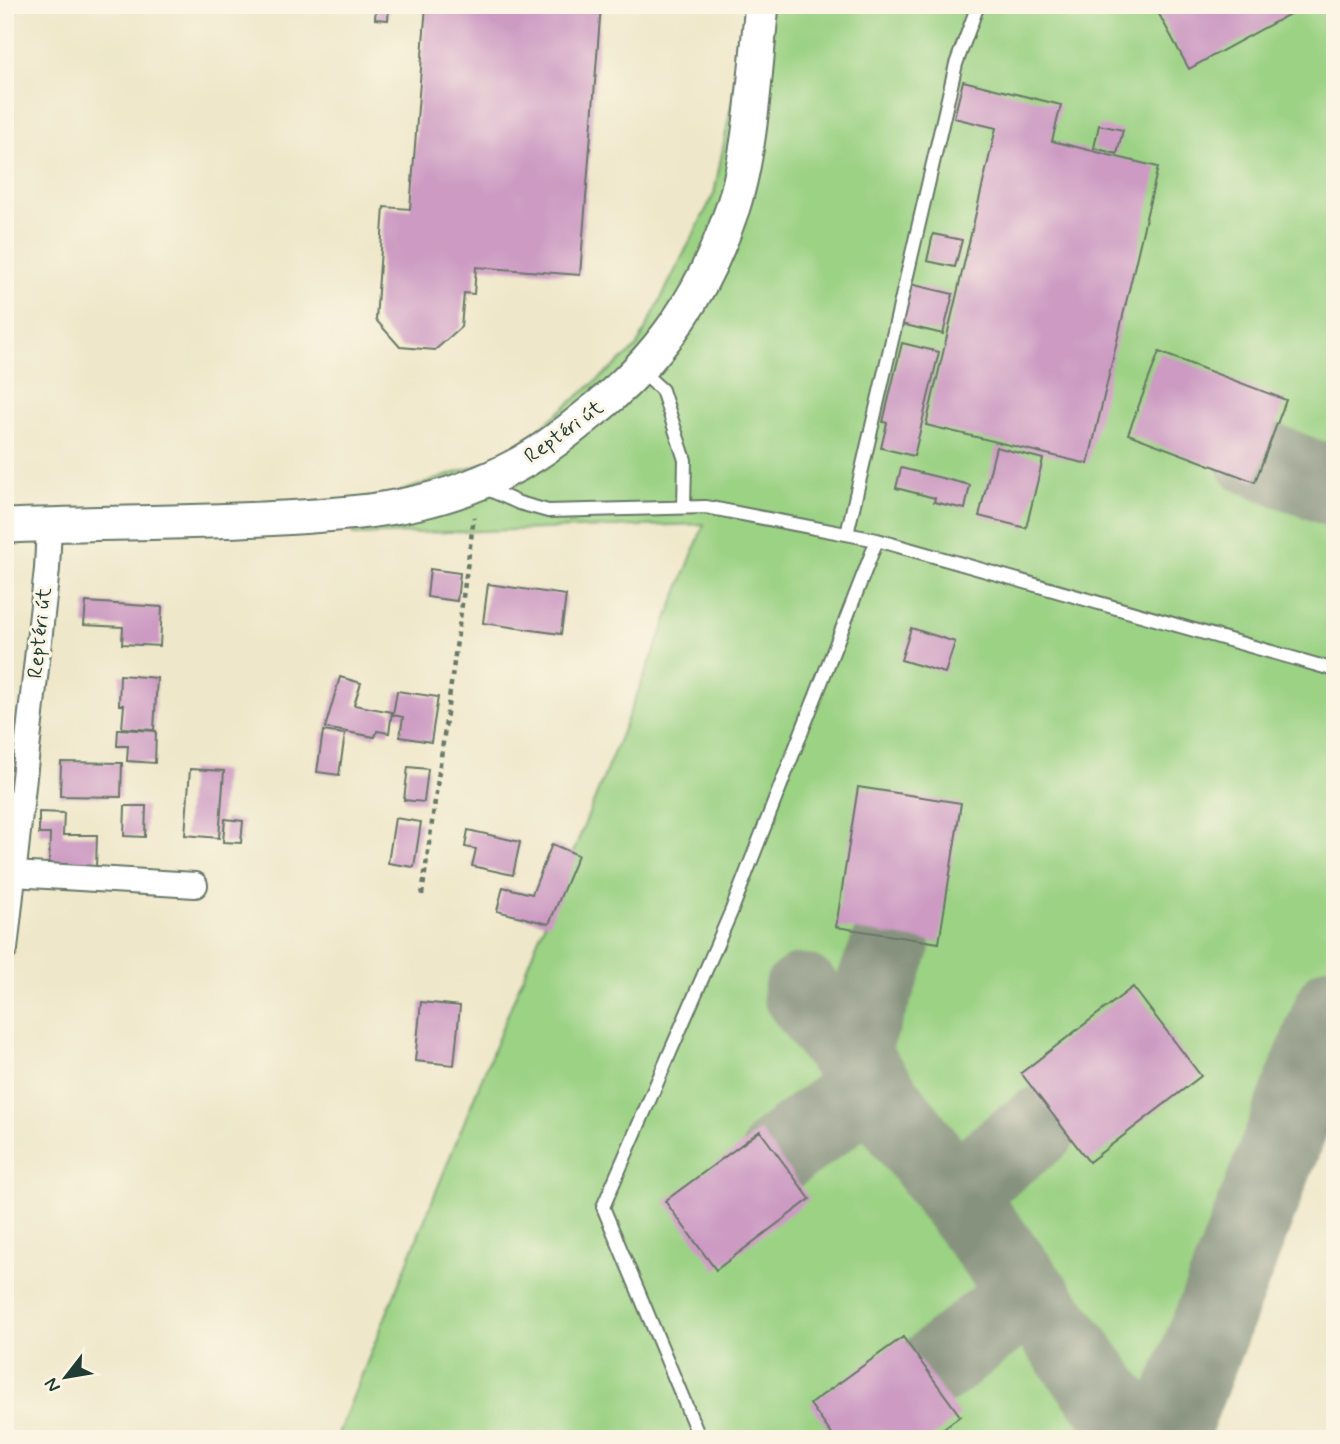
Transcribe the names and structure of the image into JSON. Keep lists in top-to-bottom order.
{
  "streets": {
    "main road": ["Reptéri út"]
  },
  "north": "bottom left"
}
